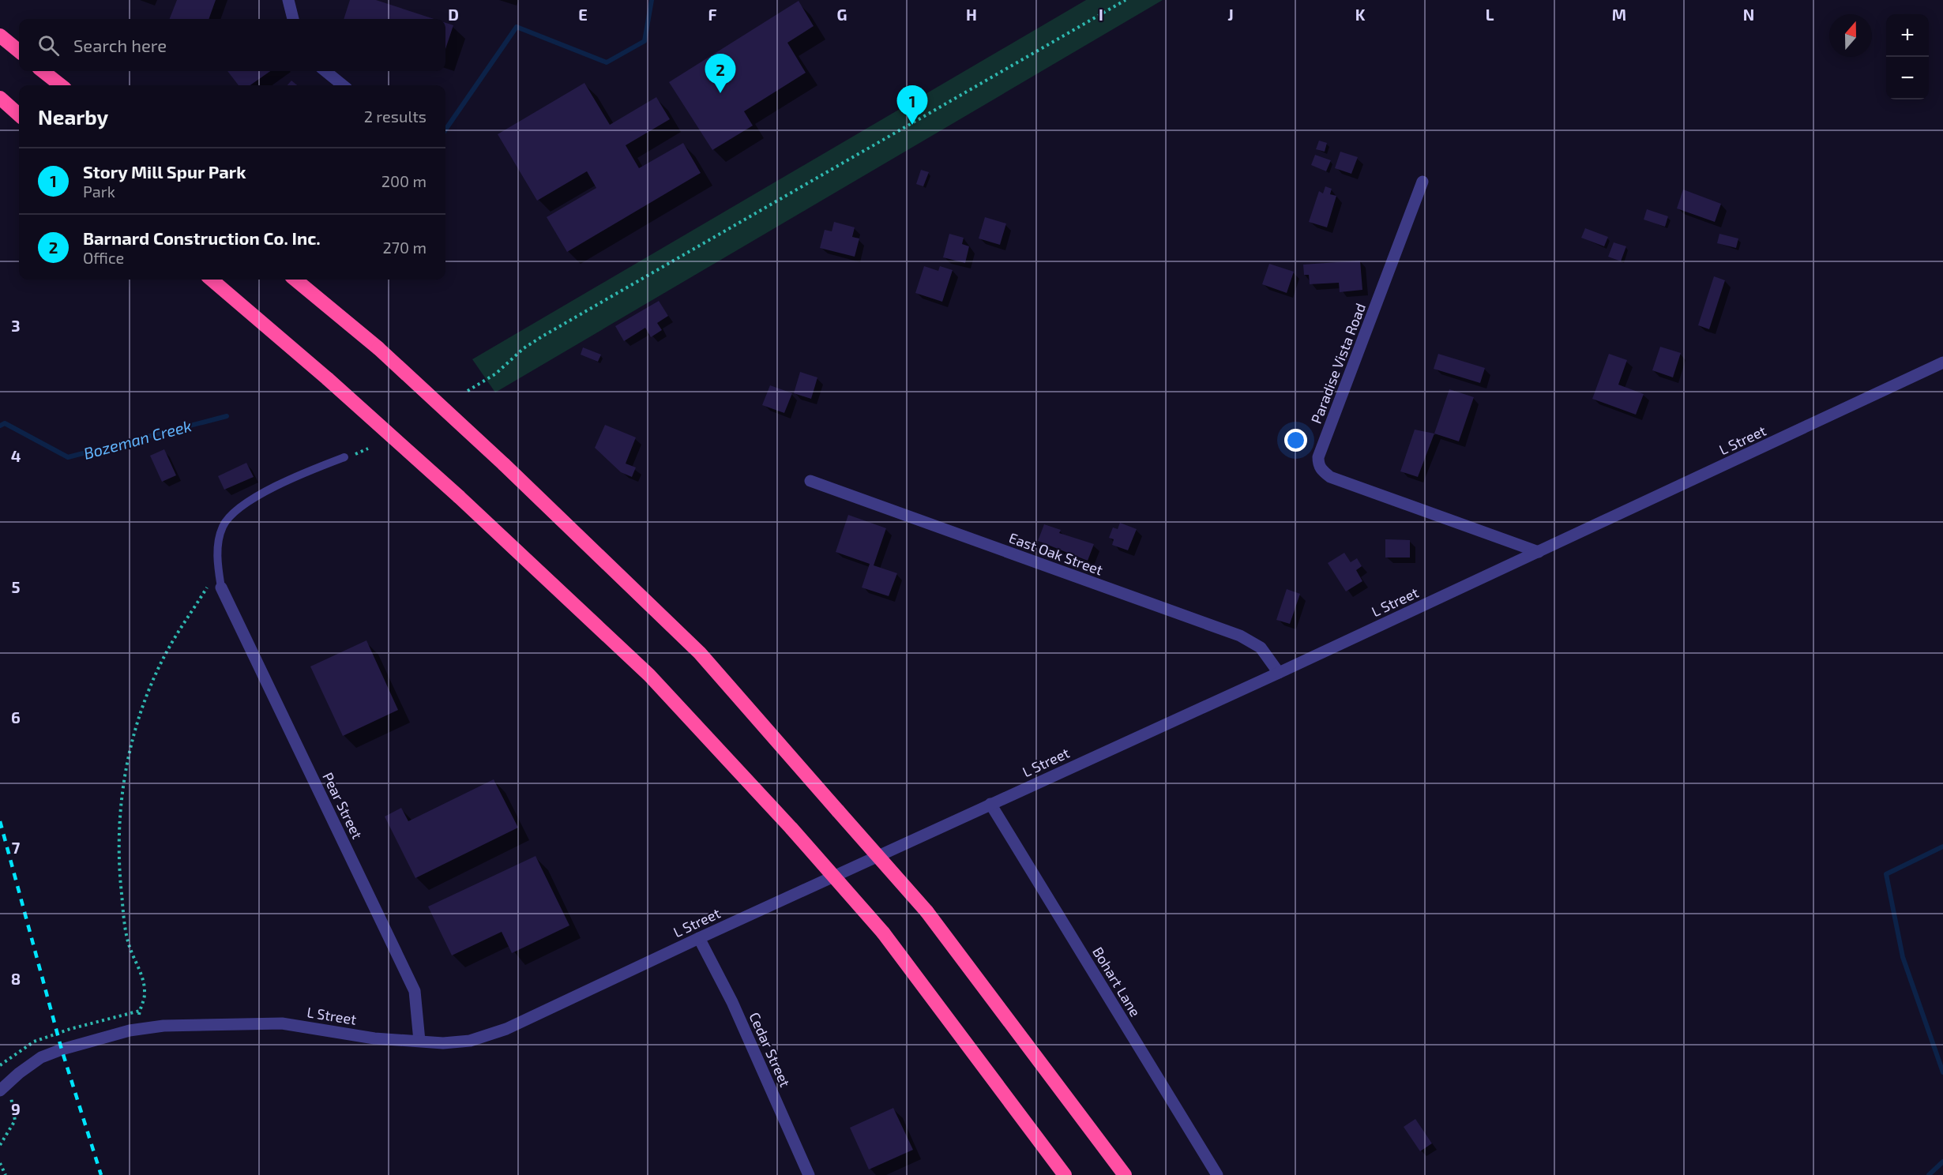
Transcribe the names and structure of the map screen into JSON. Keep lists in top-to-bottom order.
{
  "streets": {
    "street": [
      "Paradise Vista Road",
      "L Street",
      "East Oak Street",
      "Pear Street",
      "Bohart Lane",
      "Cedar Street"
    ]
  },
  "crossings": [
    ["Paradise Vista Road", "L Street"],
    ["L Street", "East Oak Street"],
    ["L Street", "Pear Street"],
    ["L Street", "Bohart Lane"],
    ["L Street", "Cedar Street"]
  ],
  "water": ["Bozeman Creek"],
  "north": "top",
  "page": {
    "map_buttons": ["+", "−"],
    "search": "Search here",
    "pins": ["2", "1"],
    "heading": ["Nearby", "2 results"],
    "list": [
      {
        "mark": "1",
        "name": "Story Mill Spur Park",
        "note": "Park",
        "value": "200 m"
      },
      {
        "mark": "2",
        "name": "Barnard Construction Co. Inc.",
        "note": "Office",
        "value": "270 m"
      }
    ]
  },
  "grid": {
    "columns": [
      "D",
      "E",
      "F",
      "G",
      "H",
      "I",
      "J",
      "K",
      "L",
      "M",
      "N"
    ],
    "rows": [
      "3",
      "4",
      "5",
      "6",
      "7",
      "8",
      "9"
    ]
  }
}
